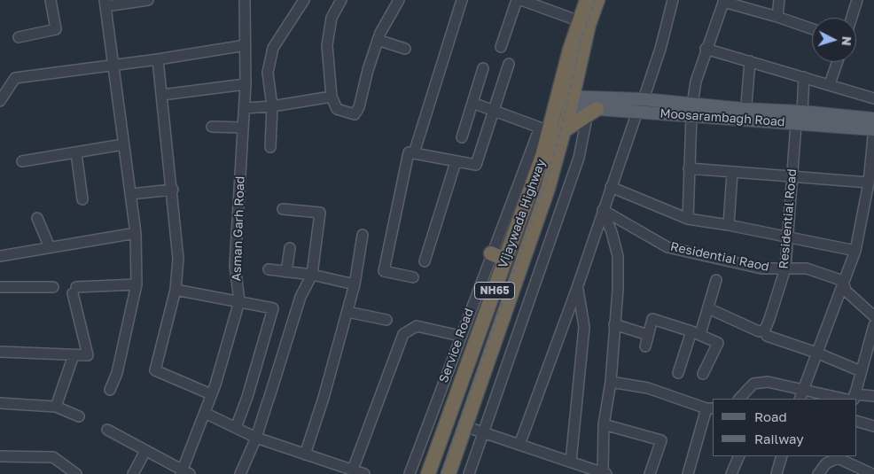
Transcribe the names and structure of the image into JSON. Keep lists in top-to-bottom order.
{
  "streets": {
    "highway": ["Vijaywada Highway", "NH65"],
    "main road": ["Moosarambagh Road"],
    "street": [
      "Residential Road",
      "Asman Garh Road",
      "Residential Raod",
      "Service Road"
    ]
  },
  "crossings": [
    ["Moosarambagh Road", "Vijaywada Highway"],
    ["Moosarambagh Road", "Residential Road"],
    ["Vijaywada Highway", "Service Road"],
    ["Residential Road", "Residential Raod"]
  ],
  "legend": ["Road", "Railway"],
  "north": "right"
}
